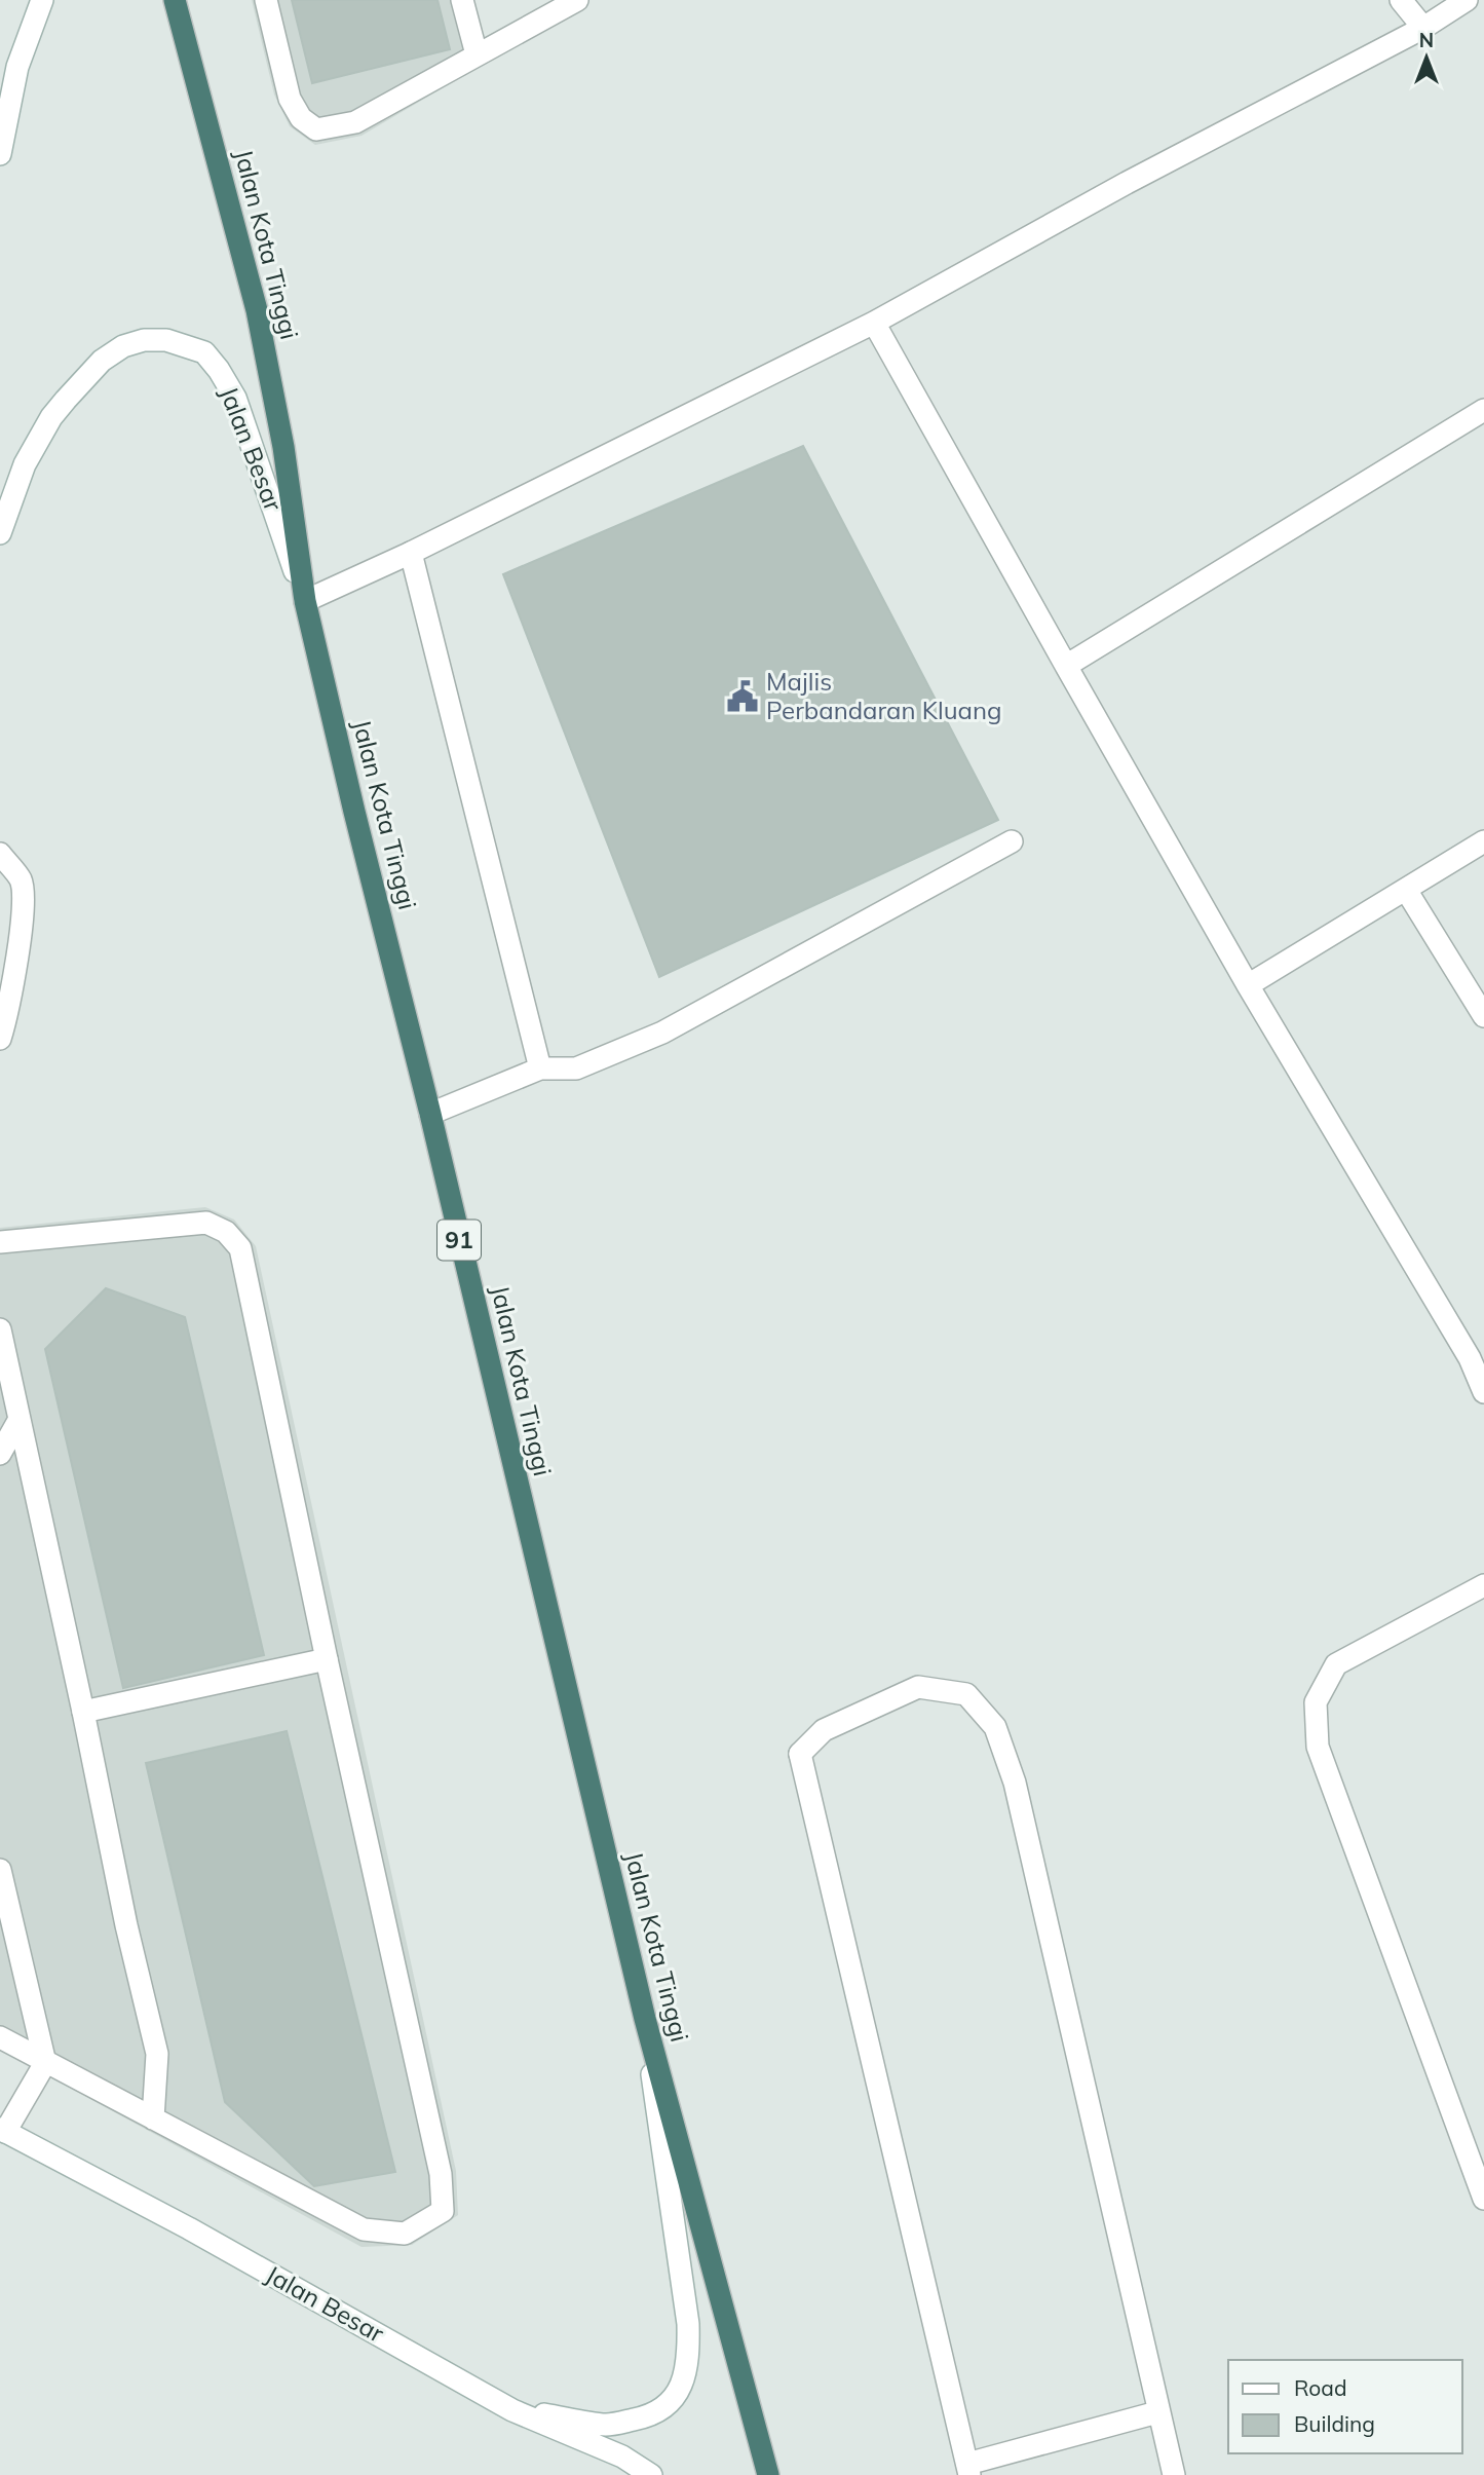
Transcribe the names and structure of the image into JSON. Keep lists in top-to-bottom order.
{
  "streets": {
    "highway": ["Jalan Kota Tinggi", "91"],
    "street": ["Jalan Besar"]
  },
  "crossings": [
    ["Jalan Kota Tinggi", "Jalan Besar"]
  ],
  "places": {
    "public building": ["Majlis Perbandaran Kluang"]
  },
  "legend": ["Road", "Building"],
  "north": "top"
}
